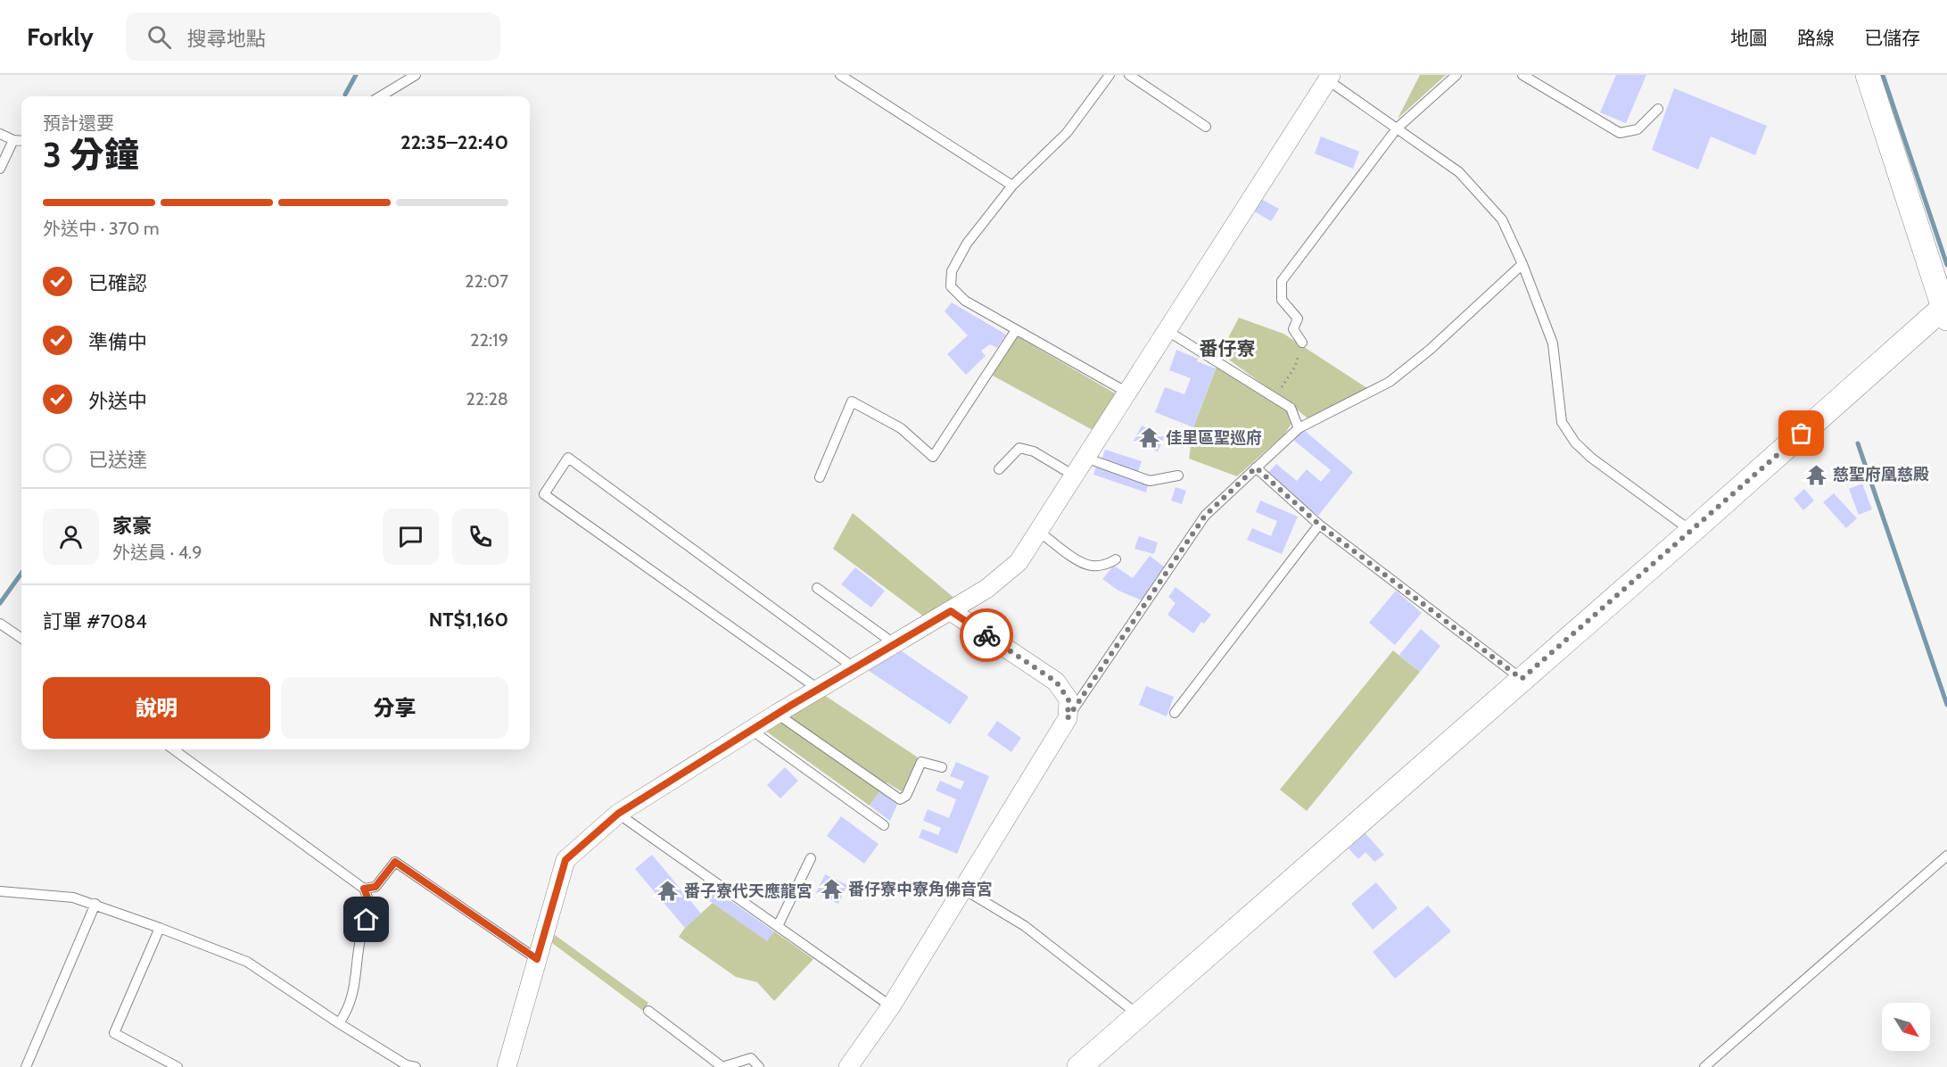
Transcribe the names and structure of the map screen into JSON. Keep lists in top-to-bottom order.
{
  "districts": ["番仔寮"],
  "places": {
    "temple": [
      "佳里區聖巡府",
      "慈聖府凰慈殿",
      "番仔寮中寮角佛音宮",
      "番子寮代天應龍宮"
    ]
  },
  "north": "bottom right",
  "page": {
    "header": "Forkly",
    "search": "搜尋地點",
    "nav": ["地圖", "路線", "已儲存"],
    "heading": ["3 分鐘", "預計還要", "22:35–22:40"],
    "panel": [
      "家豪",
      "外送員 · 4.9",
      "訂單 #7084",
      "NT$1,160"
    ],
    "bar": "外送中 · 370 m",
    "list": [
      ["已確認", "22:07"],
      ["準備中", "22:19"],
      ["外送中", "22:28"],
      "已送達"
    ],
    "buttons": ["說明", "分享"]
  }
}
